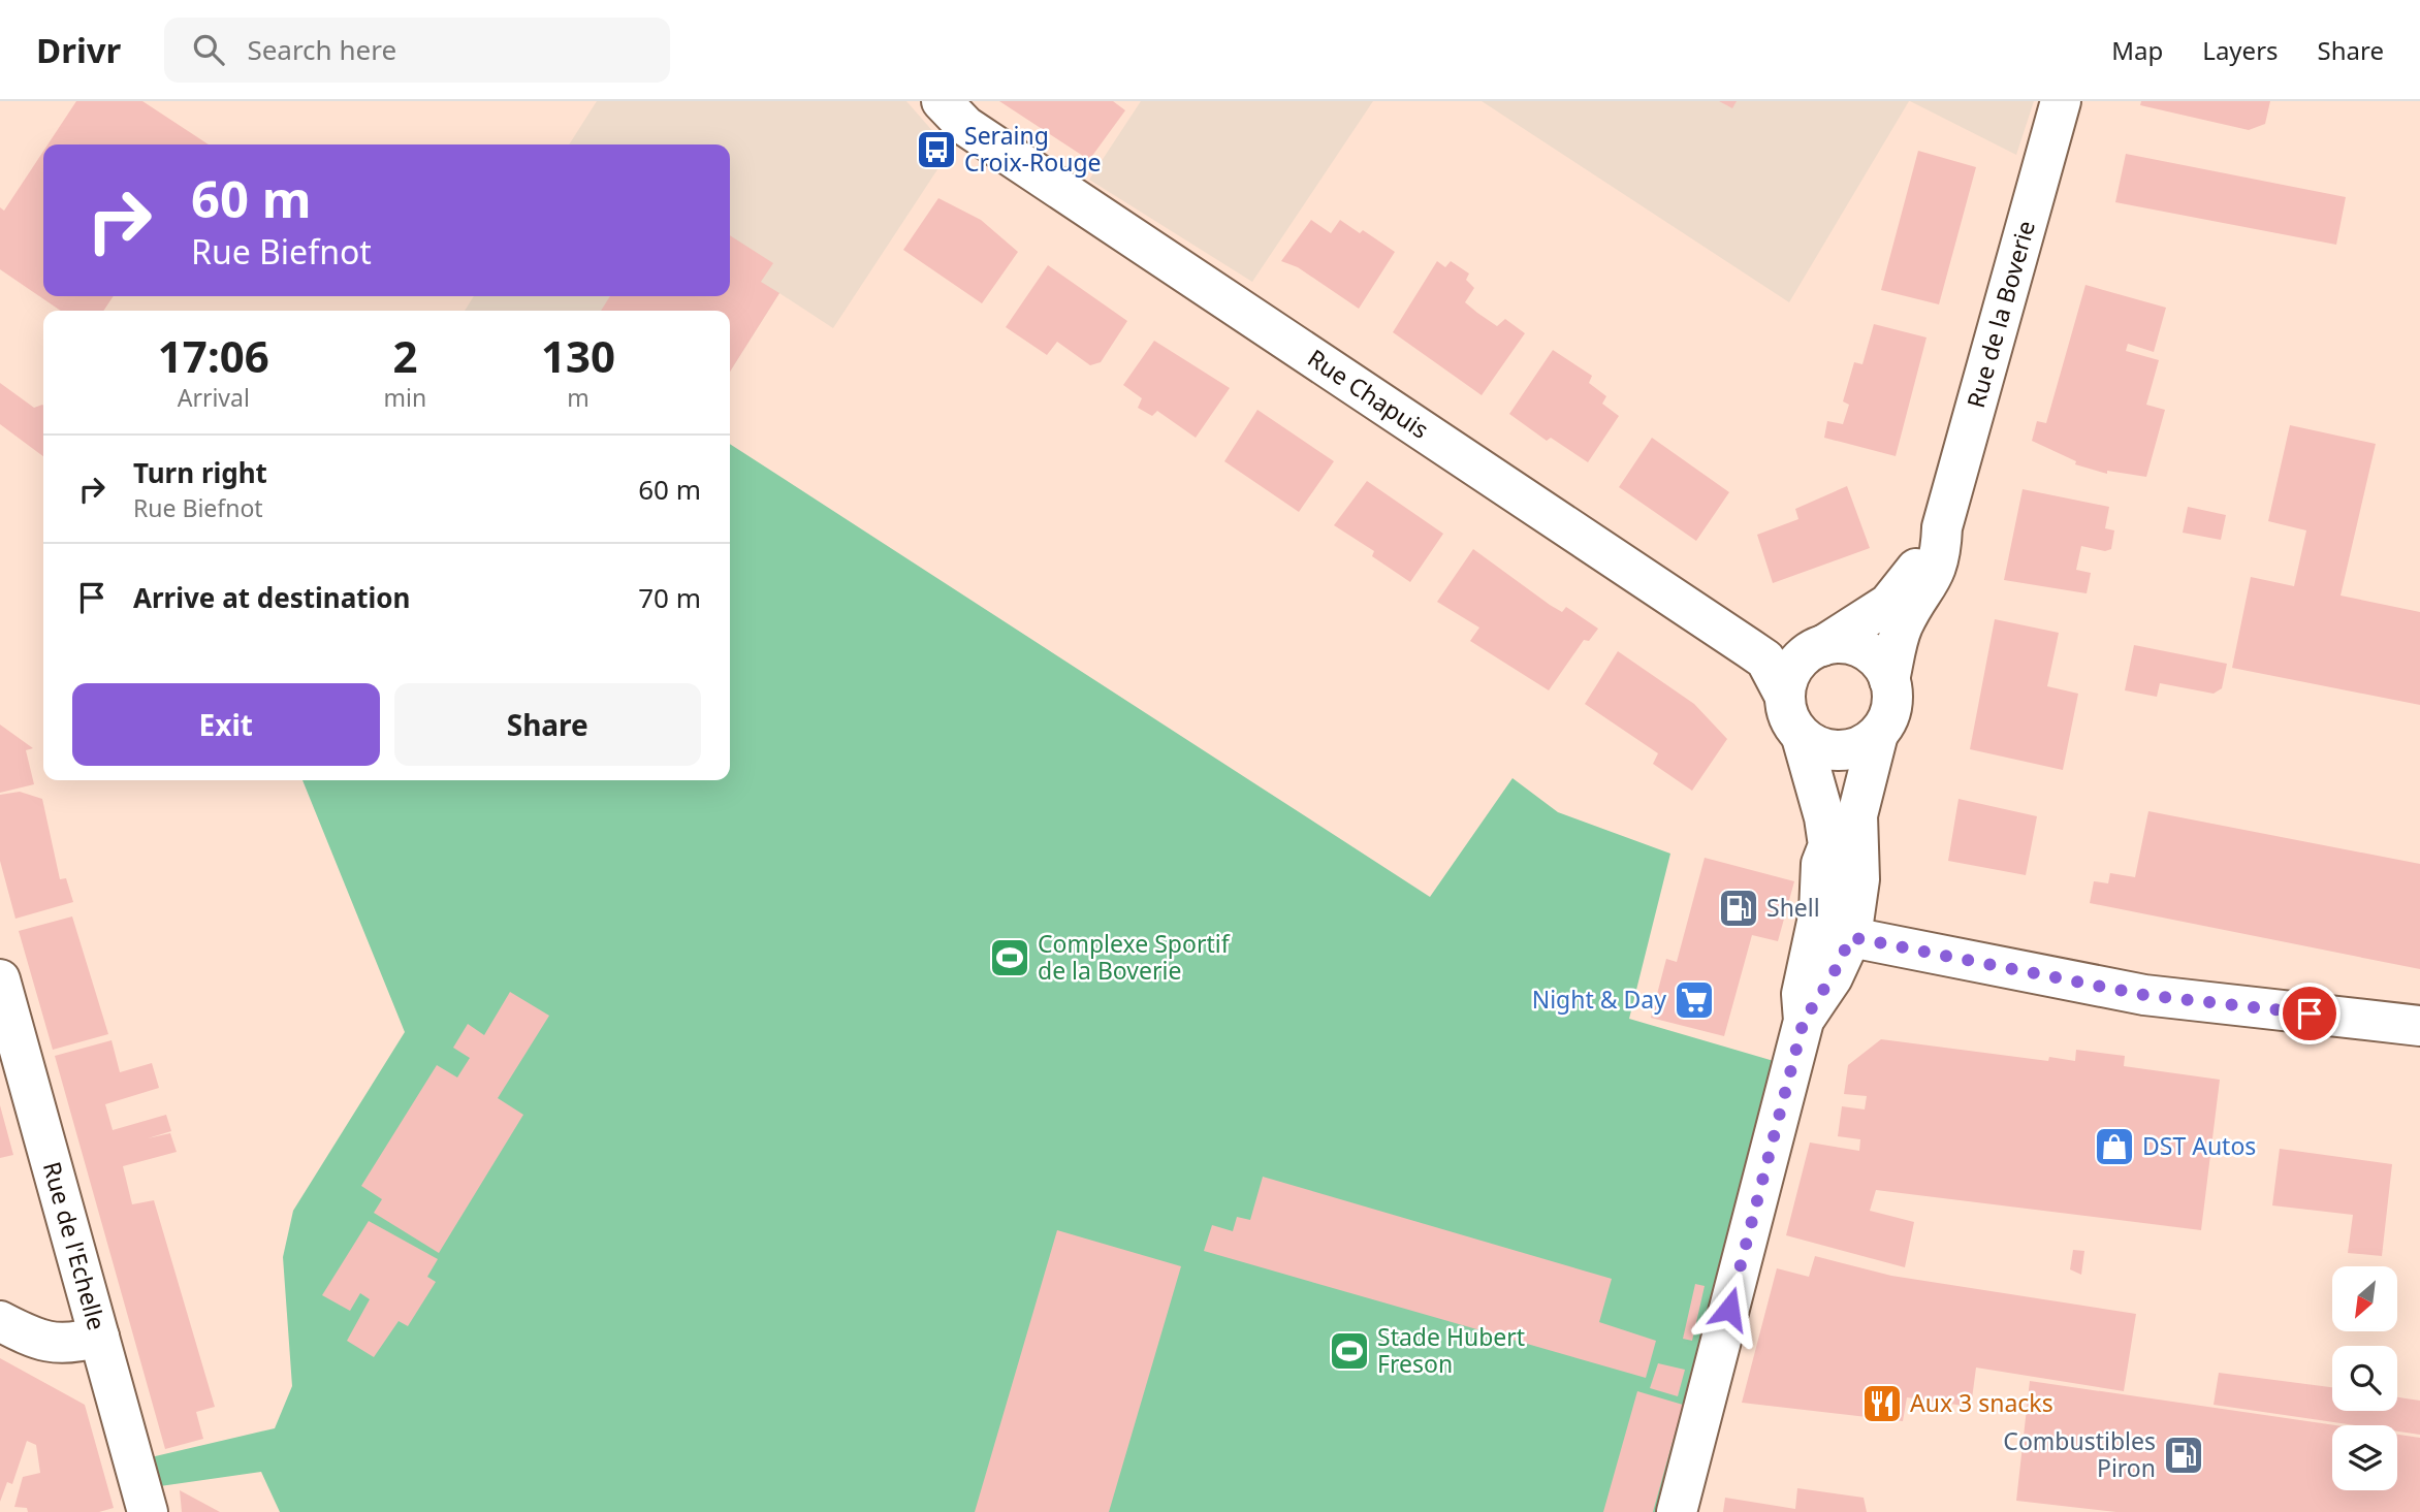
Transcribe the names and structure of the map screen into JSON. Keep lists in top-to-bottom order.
{
  "streets": {
    "street": ["Rue de la Boverie", "Rue Chapuis", "Rue de l'Echelle"]
  },
  "crossings": [
    ["Rue de la Boverie", "Rue Chapuis"]
  ],
  "places": {
    "bus stop": ["Seraing Croix-Rouge"],
    "fuel station": ["Shell", "Combustibles Piron"],
    "sports": ["Complexe Sportif de la Boverie", "Stade Hubert Freson"],
    "supermarket": ["Night & Day"],
    "shop": ["DST Autos"],
    "restaurant": ["Aux 3 snacks"]
  },
  "north": "bottom left",
  "page": {
    "header": "Drivr",
    "search": "Search here",
    "nav": ["Map", "Layers", "Share"],
    "turn": ["60 m", "Rue Biefnot"],
    "eta": [
      "17:06",
      "Arrival",
      "2",
      "min",
      "130",
      "m"
    ],
    "list": [
      {
        "name": "Turn right",
        "note": "Rue Biefnot",
        "value": "60 m"
      },
      {
        "name": "Arrive at destination",
        "value": "70 m"
      }
    ],
    "buttons": ["Exit", "Share"]
  }
}
